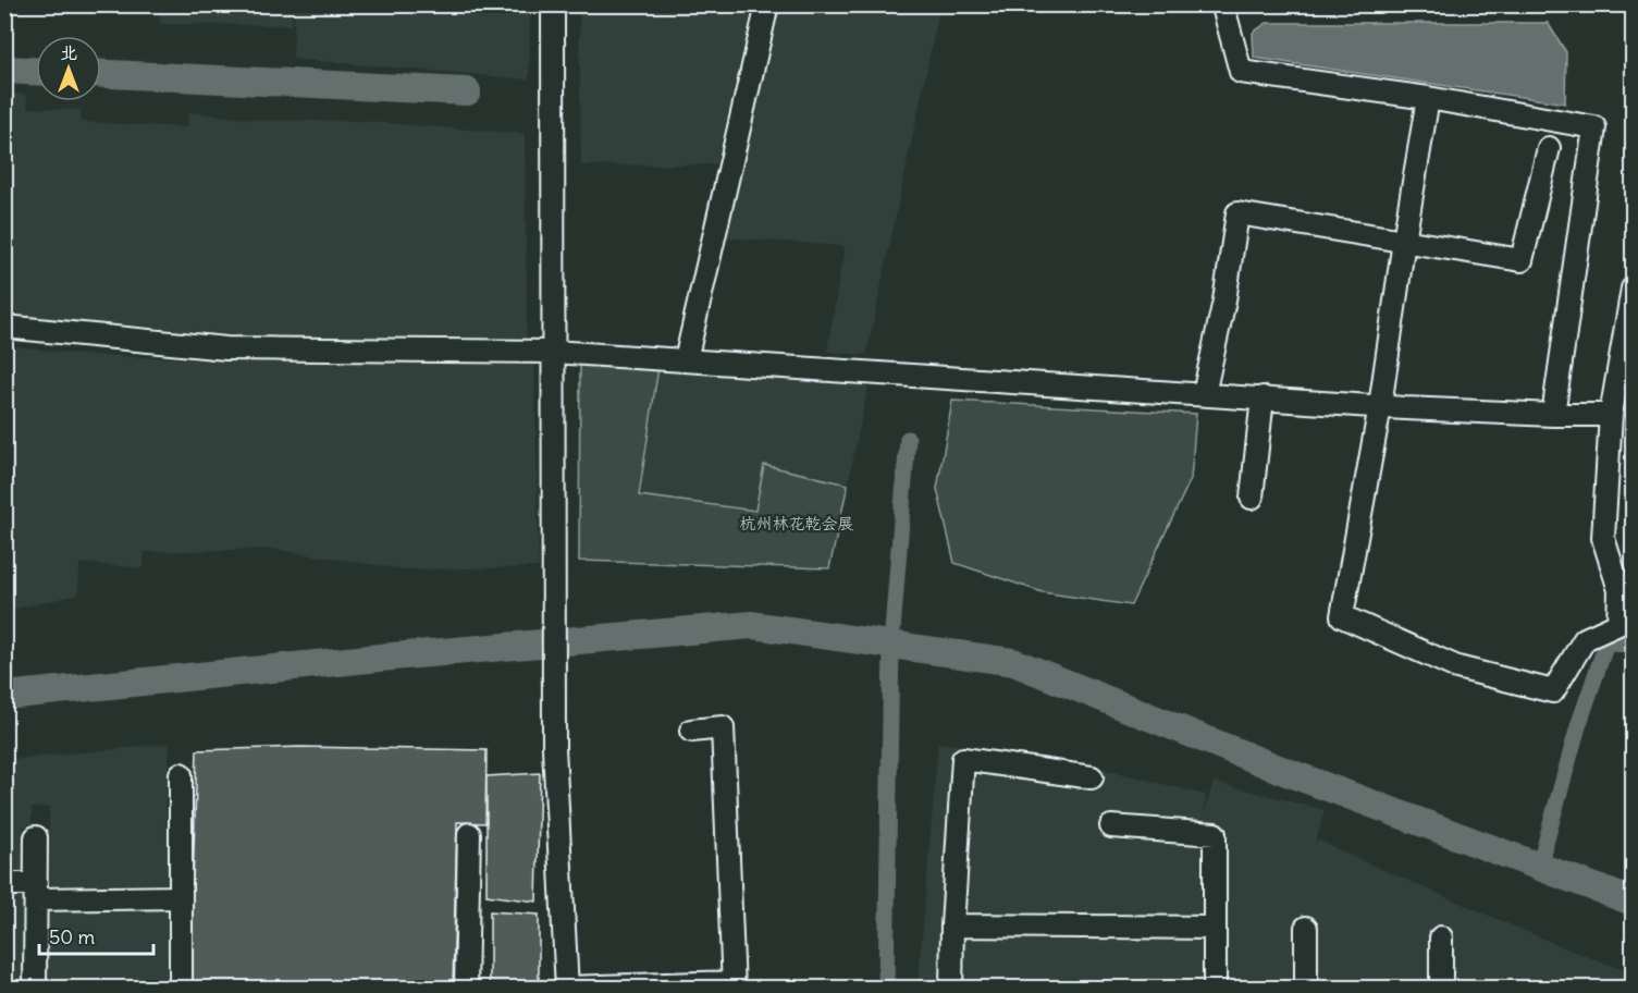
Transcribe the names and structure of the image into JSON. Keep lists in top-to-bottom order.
{
  "parks": ["杭州林花乾会展"],
  "scale_bar": "50 m",
  "north": "top"
}
